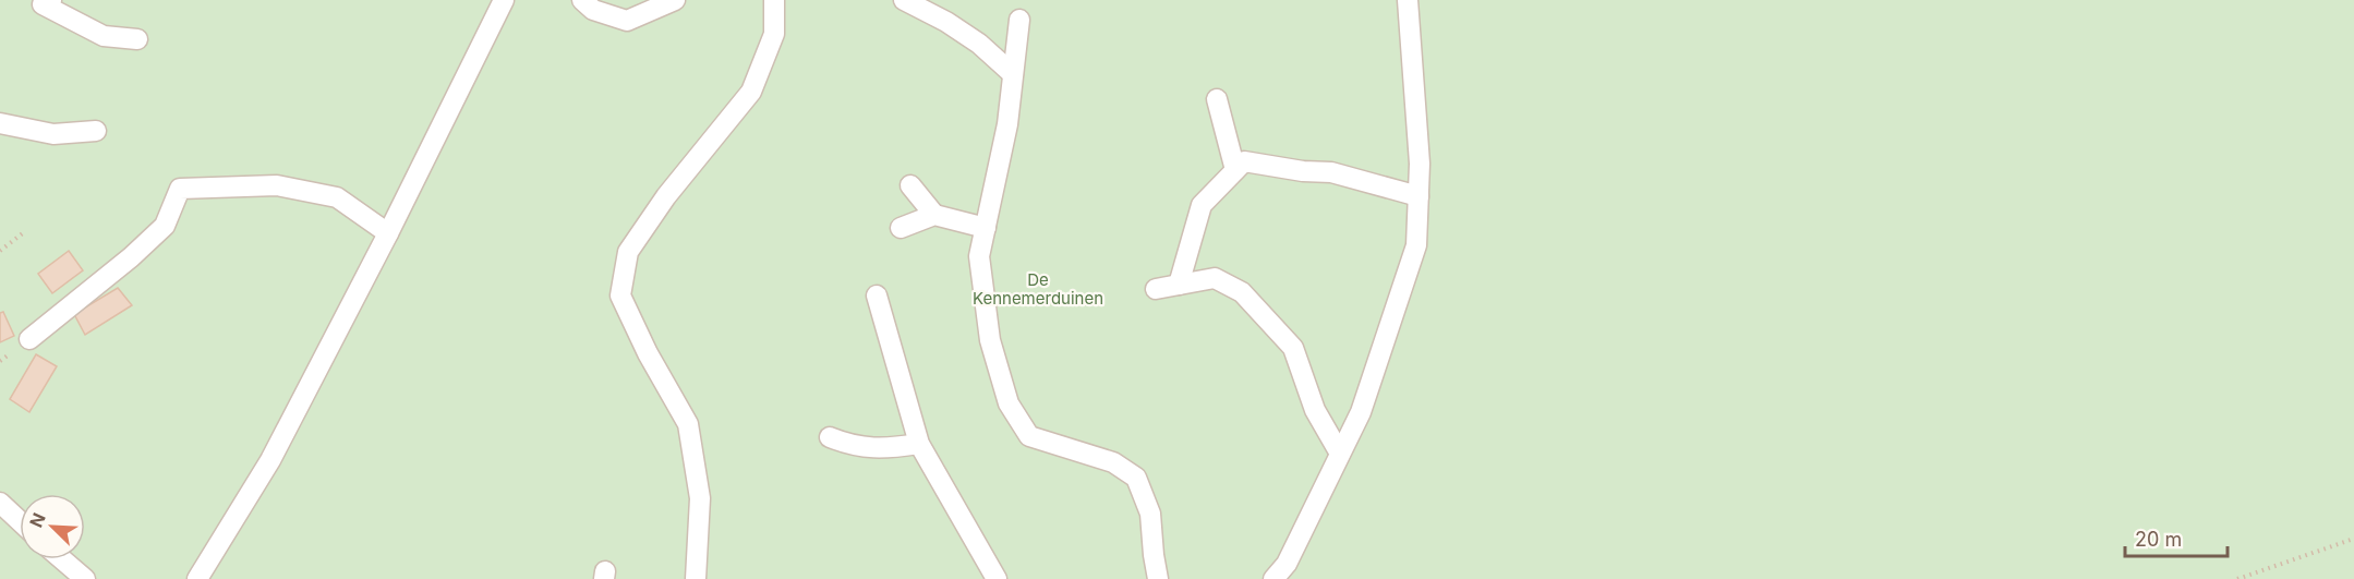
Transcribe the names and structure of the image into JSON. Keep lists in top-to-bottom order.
{
  "parks": ["De Kennemerduinen"],
  "scale_bar": "20 m",
  "north": "top left"
}
